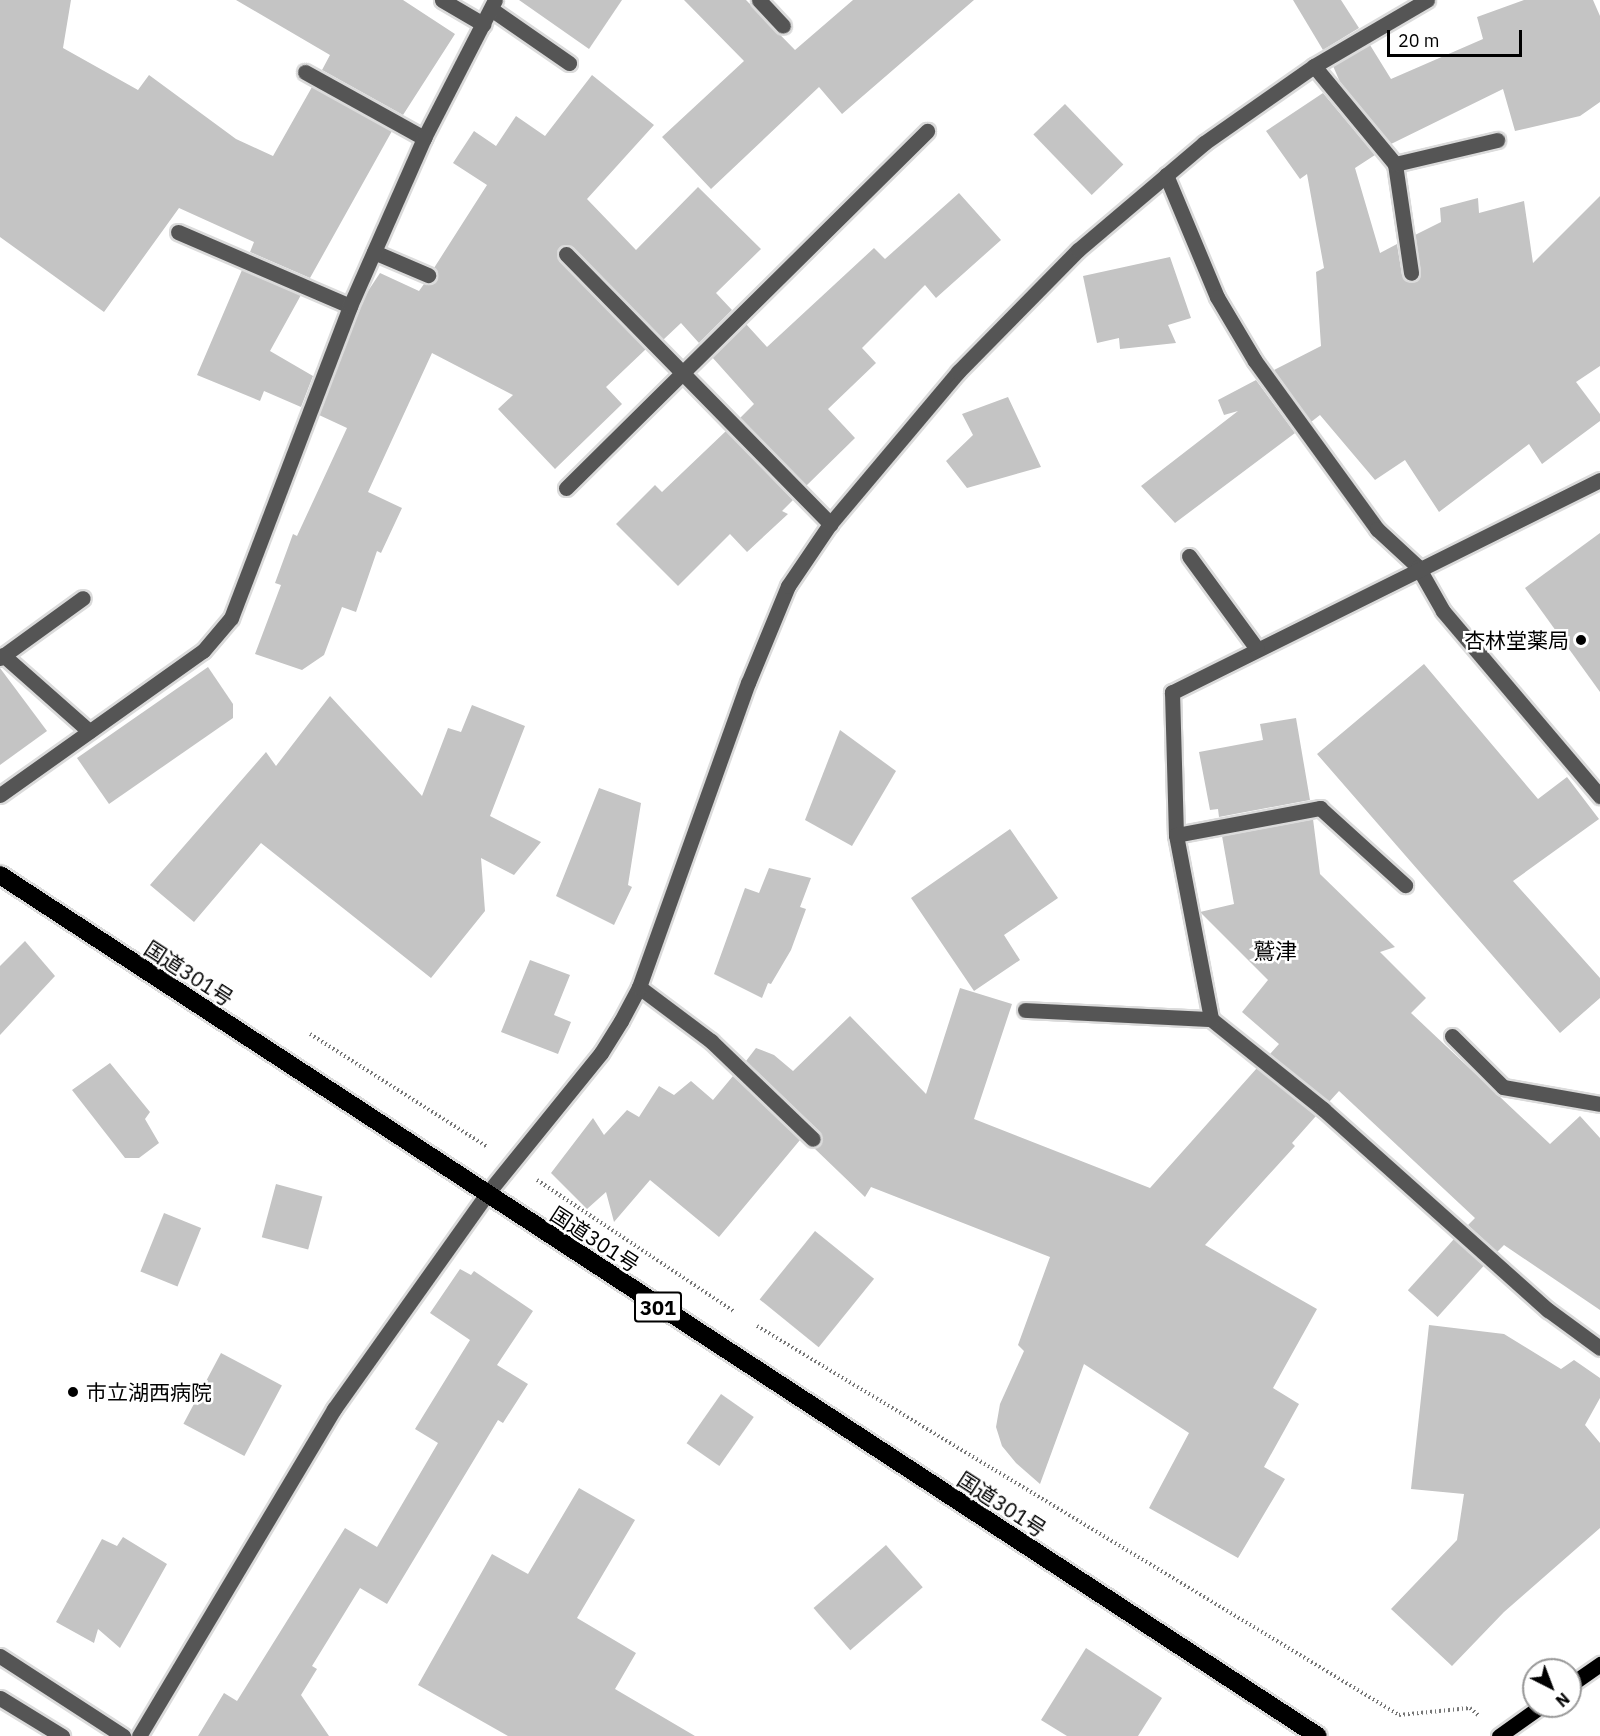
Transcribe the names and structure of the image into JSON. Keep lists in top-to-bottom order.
{
  "streets": {
    "highway": ["国道301号", "301"]
  },
  "districts": ["鷲津"],
  "places": ["杏林堂薬局", "市立湖西病院"],
  "scale_bar": "20 m",
  "north": "bottom right"
}
